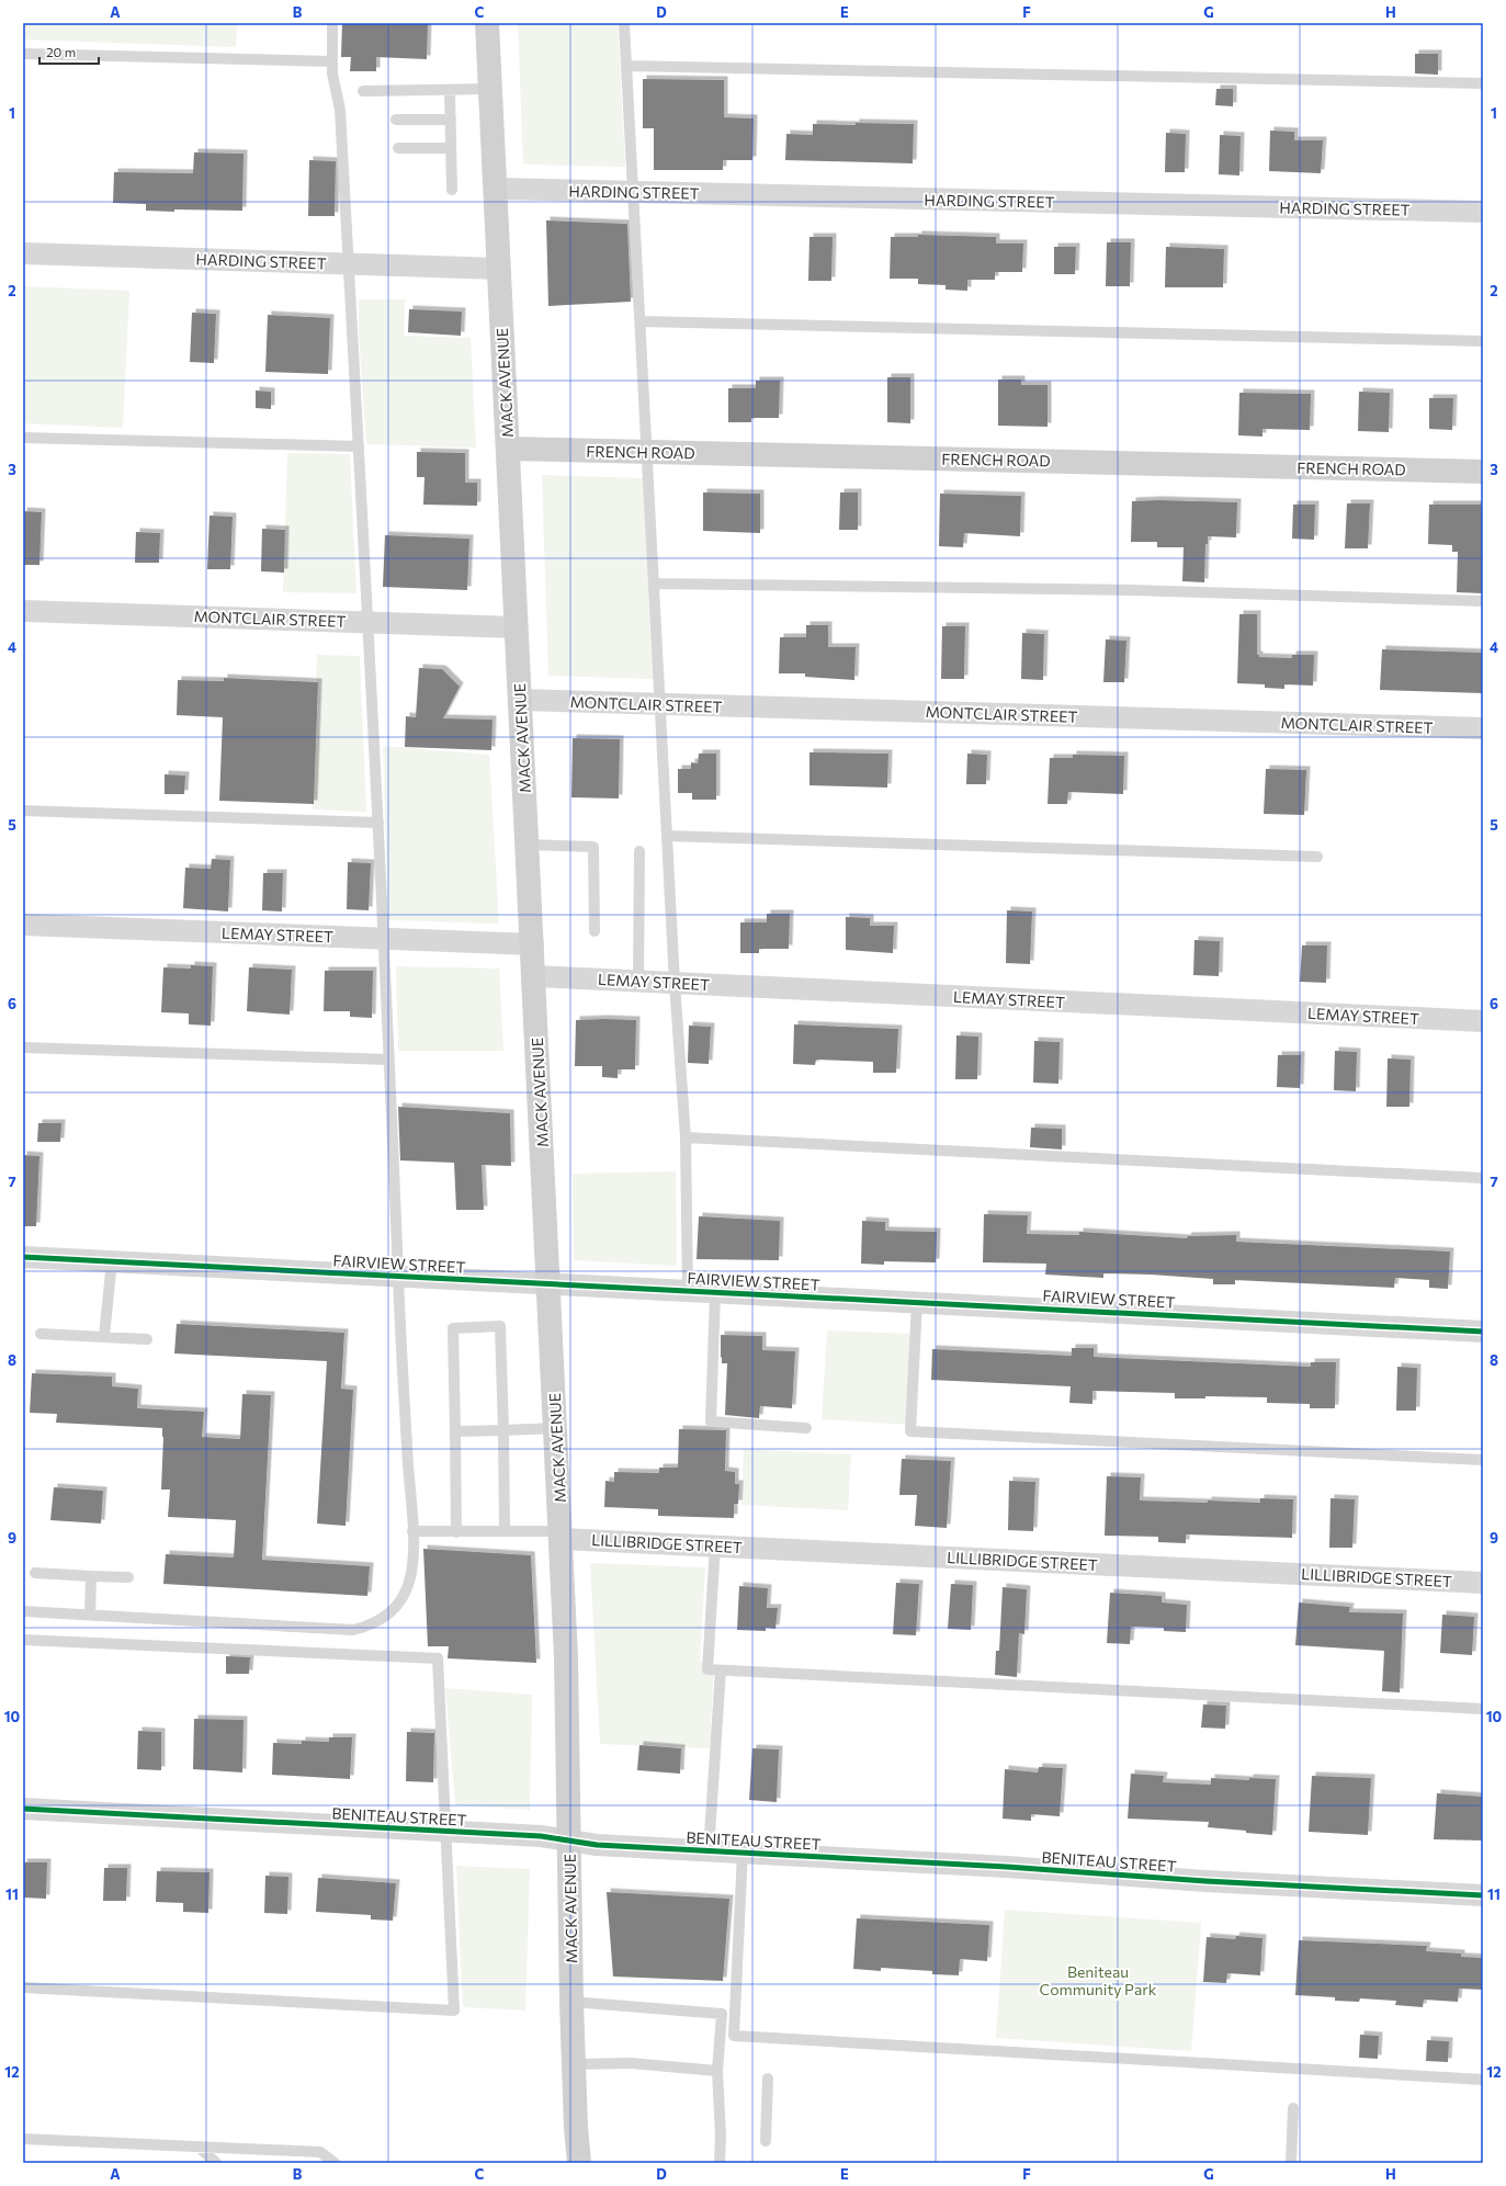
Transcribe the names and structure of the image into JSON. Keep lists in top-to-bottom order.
{
  "streets": {
    "main road": ["MACK AVENUE", "FRENCH ROAD"],
    "street": [
      "HARDING STREET",
      "MONTCLAIR STREET",
      "LEMAY STREET",
      "FAIRVIEW STREET",
      "LILLIBRIDGE STREET",
      "BENITEAU STREET"
    ]
  },
  "crossings": [
    ["HARDING STREET", "MACK AVENUE"],
    ["MACK AVENUE", "FRENCH ROAD"],
    ["MACK AVENUE", "MONTCLAIR STREET"],
    ["MACK AVENUE", "LEMAY STREET"],
    ["MACK AVENUE", "FAIRVIEW STREET"],
    ["MACK AVENUE", "LILLIBRIDGE STREET"],
    ["MACK AVENUE", "BENITEAU STREET"]
  ],
  "parks": ["Beniteau Community Park"],
  "scale_bar": "20 m",
  "grid": {
    "columns": [
      "A",
      "B",
      "C",
      "D",
      "E",
      "F",
      "G",
      "H"
    ],
    "rows": [
      "1",
      "2",
      "3",
      "4",
      "5",
      "6",
      "7",
      "8",
      "9",
      "10",
      "11",
      "12"
    ]
  }
}
